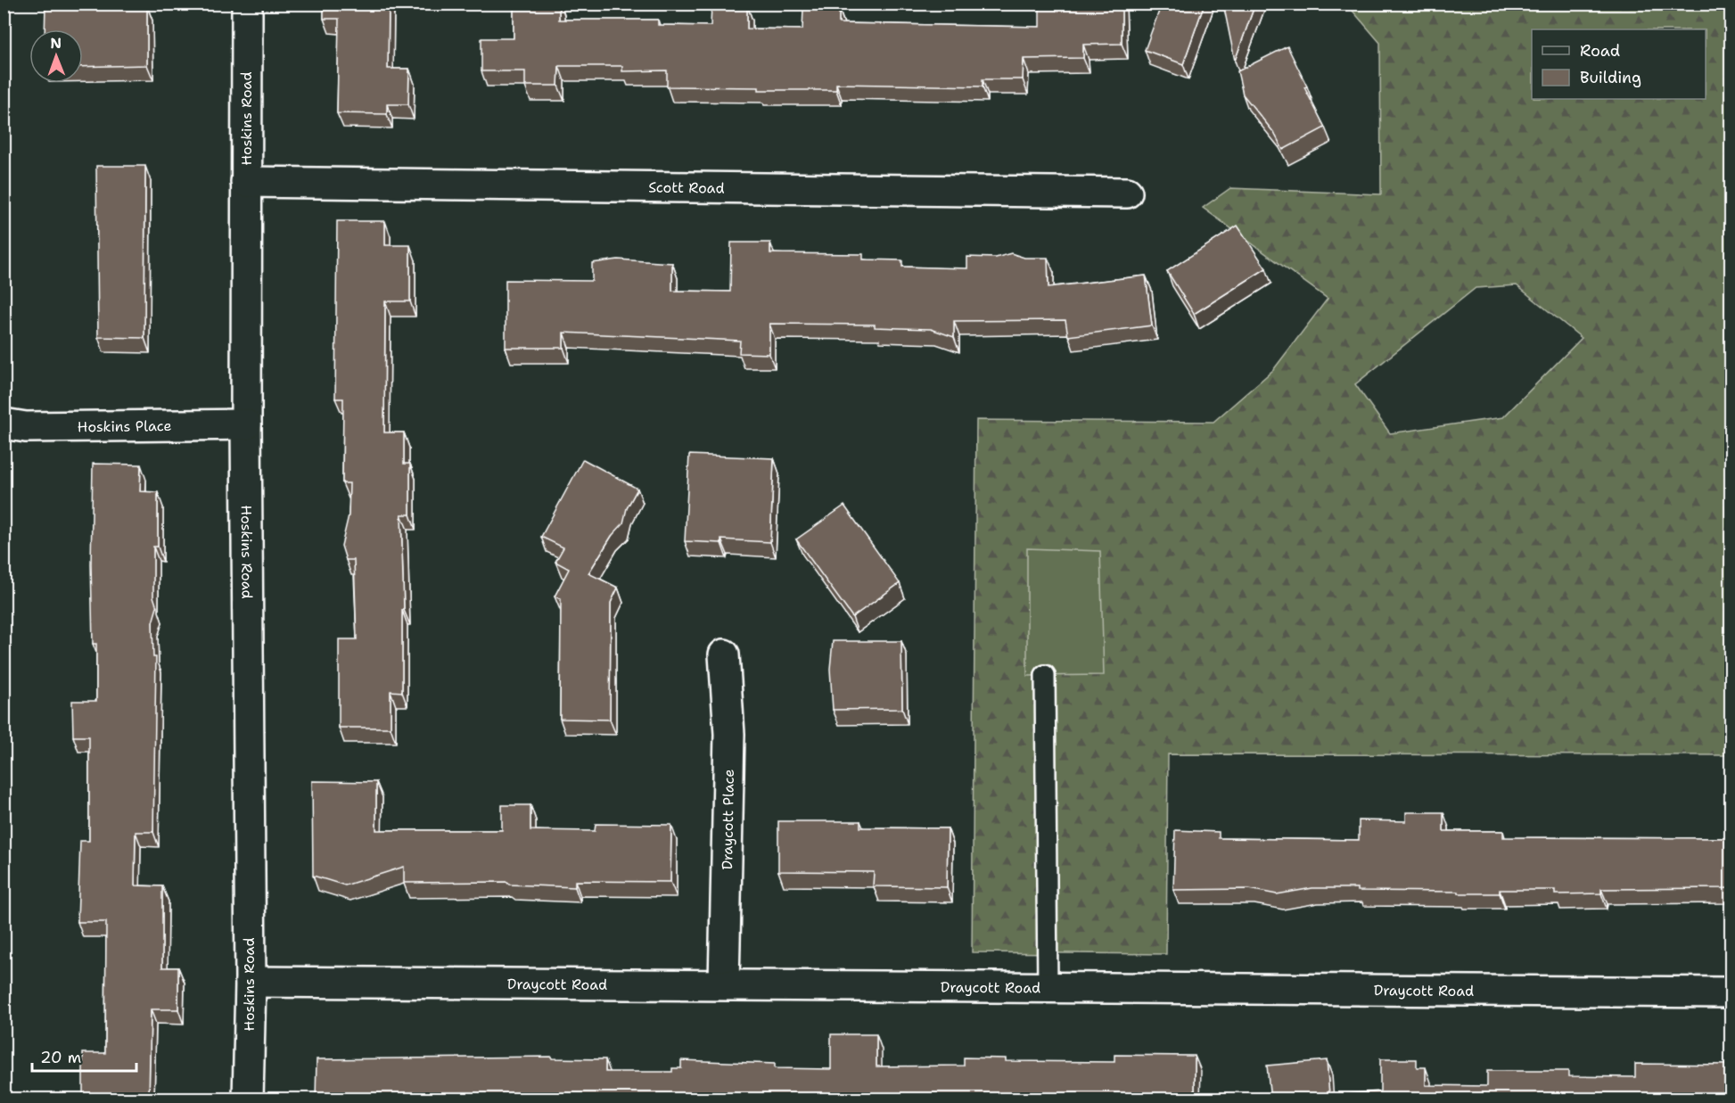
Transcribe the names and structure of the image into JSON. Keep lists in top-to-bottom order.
{
  "streets": {
    "street": [
      "Hoskins Road",
      "Scott Road",
      "Hoskins Place",
      "Draycott Place",
      "Draycott Road"
    ]
  },
  "crossings": [
    ["Hoskins Road", "Scott Road"],
    ["Hoskins Road", "Hoskins Place"],
    ["Hoskins Road", "Draycott Road"],
    ["Draycott Place", "Draycott Road"]
  ],
  "legend": ["Road", "Building"],
  "scale_bar": "20 m",
  "north": "top"
}
